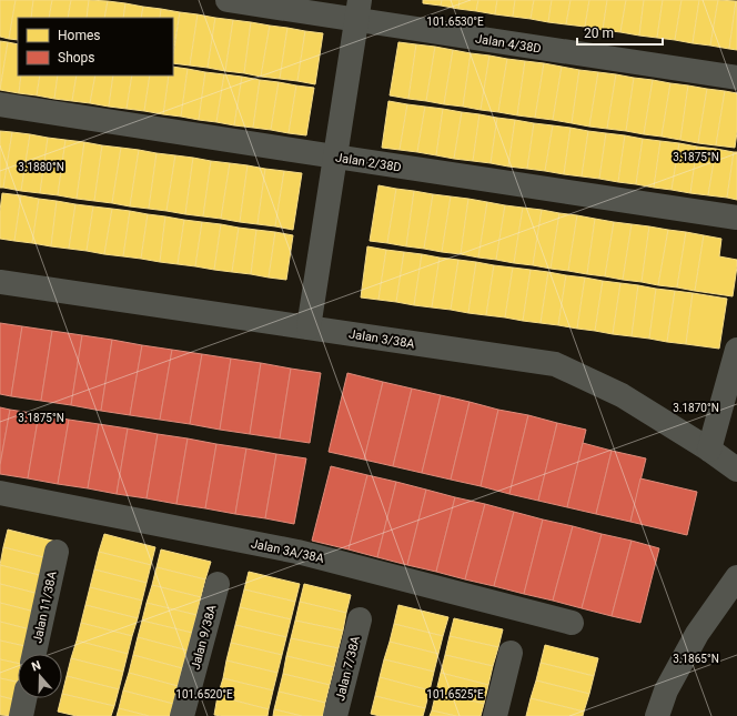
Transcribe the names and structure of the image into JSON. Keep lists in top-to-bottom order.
{
  "streets": {
    "street": [
      "Jalan 4/38D",
      "Jalan 2/38D",
      "Jalan 3/38A",
      "Jalan 3A/38A",
      "Jalan 11/38A",
      "Jalan 9/38A",
      "Jalan 7/38A"
    ]
  },
  "legend": ["Homes", "Shops"],
  "scale_bar": "20 m",
  "north": "top",
  "coordinates": [
    "101.6530°E",
    "3.1875°N",
    "3.1880°N",
    "3.1870°N",
    "3.1865°N",
    "101.6520°E",
    "101.6525°E"
  ]
}
